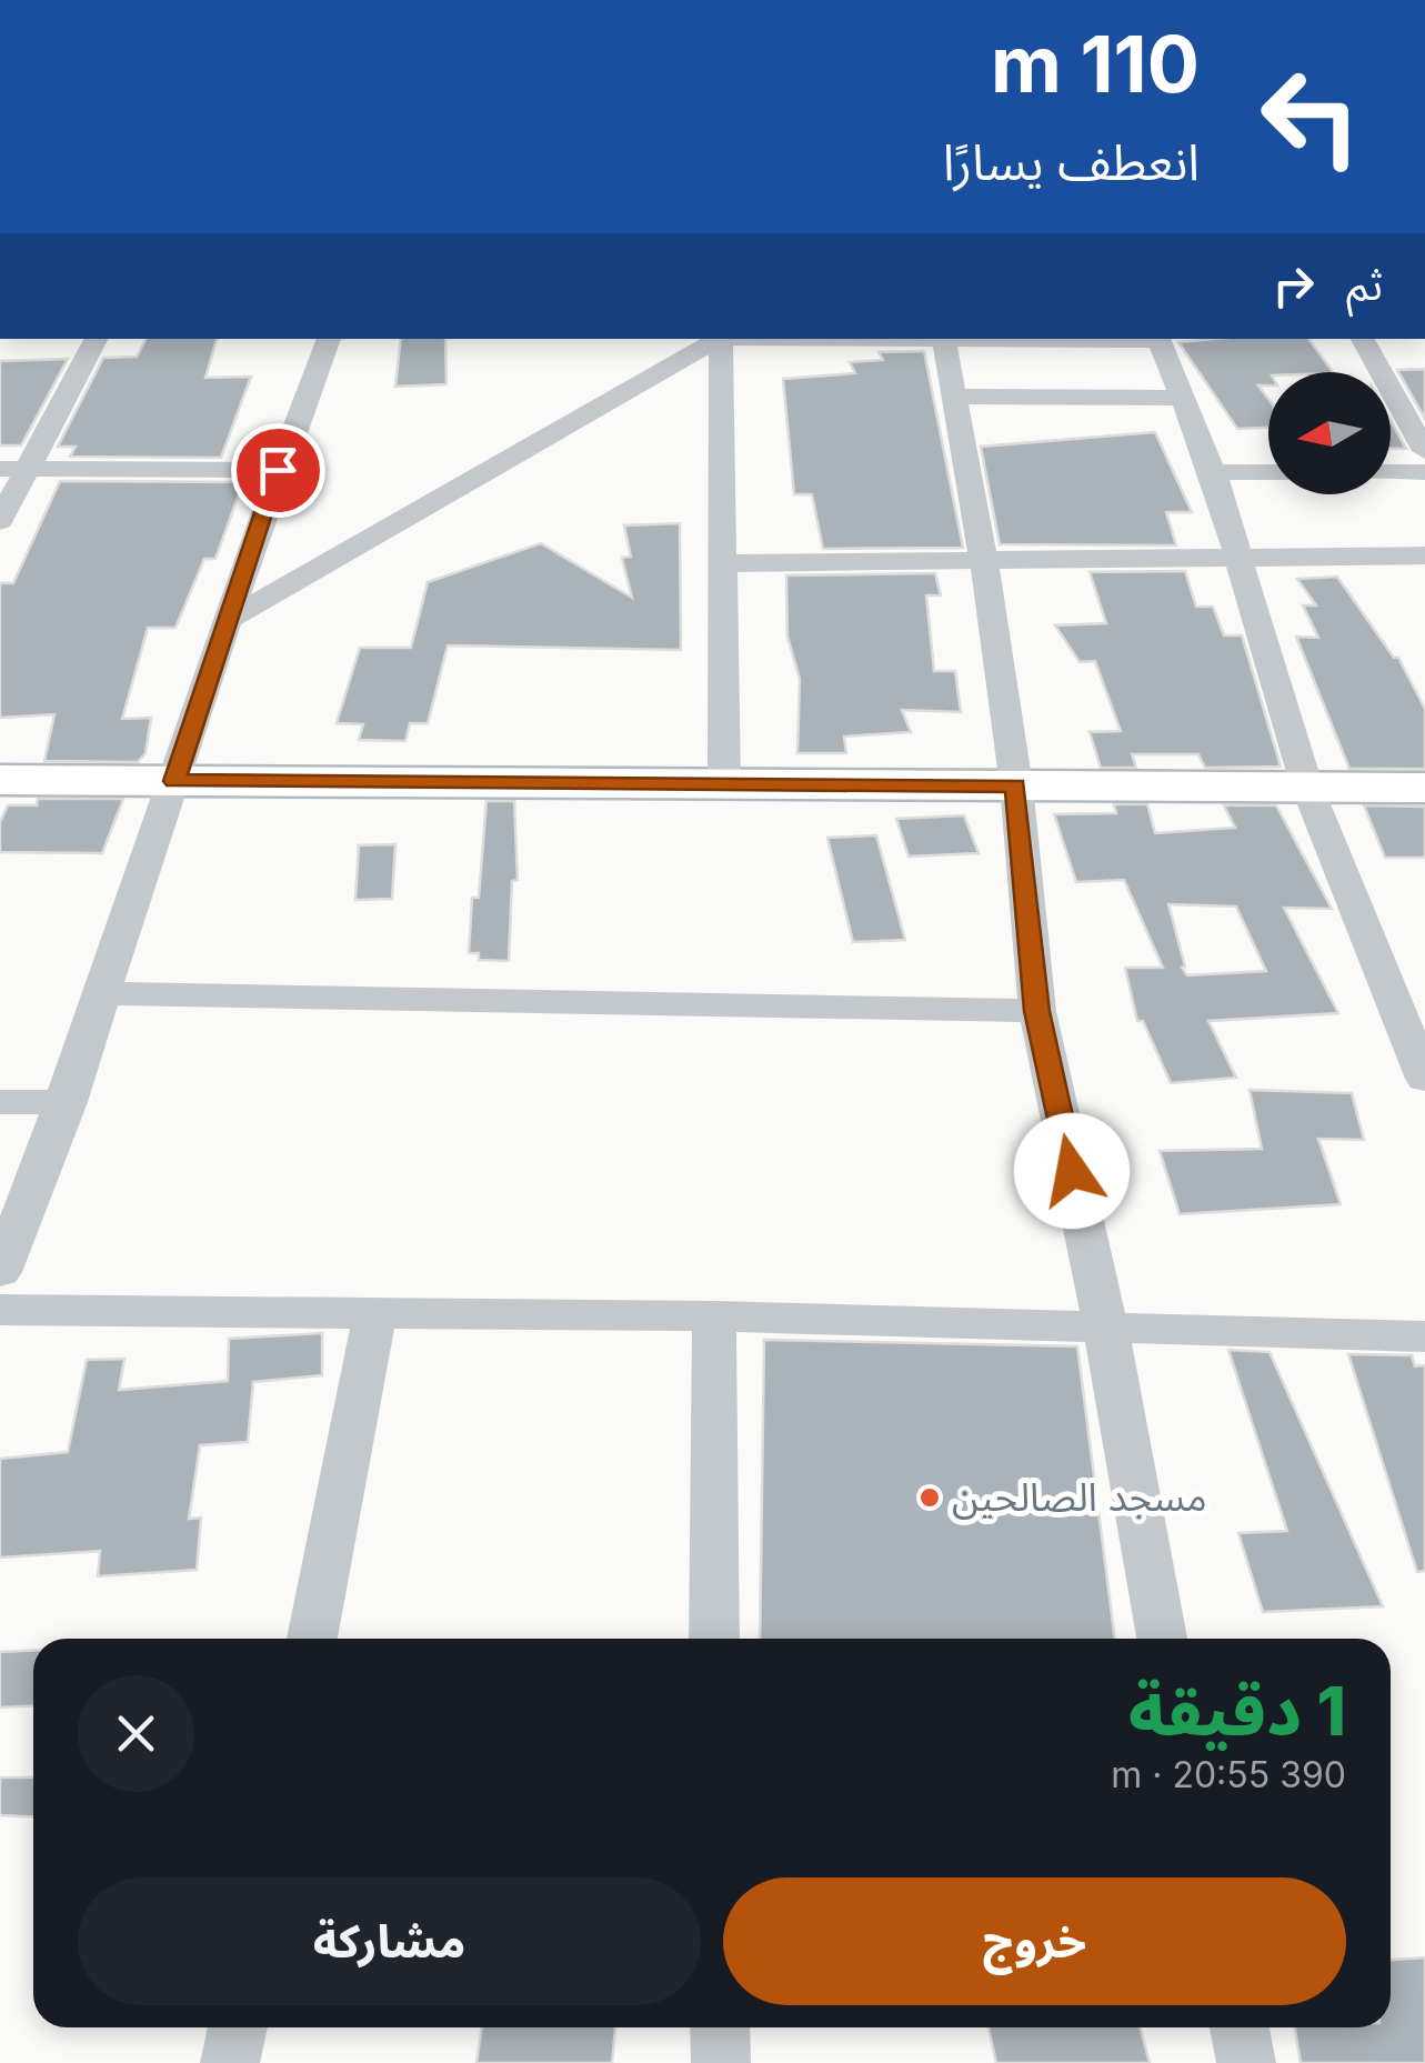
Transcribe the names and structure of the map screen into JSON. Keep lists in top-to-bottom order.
{
  "places": ["مسجد الصالحين"],
  "north": "left",
  "page": {
    "turn": ["110 m", "انعطف يسارًا"],
    "then": "ثم",
    "heading": ["1 دقيقة", "390 m · 20:55"],
    "buttons": ["خروج", "مشاركة"]
  }
}
